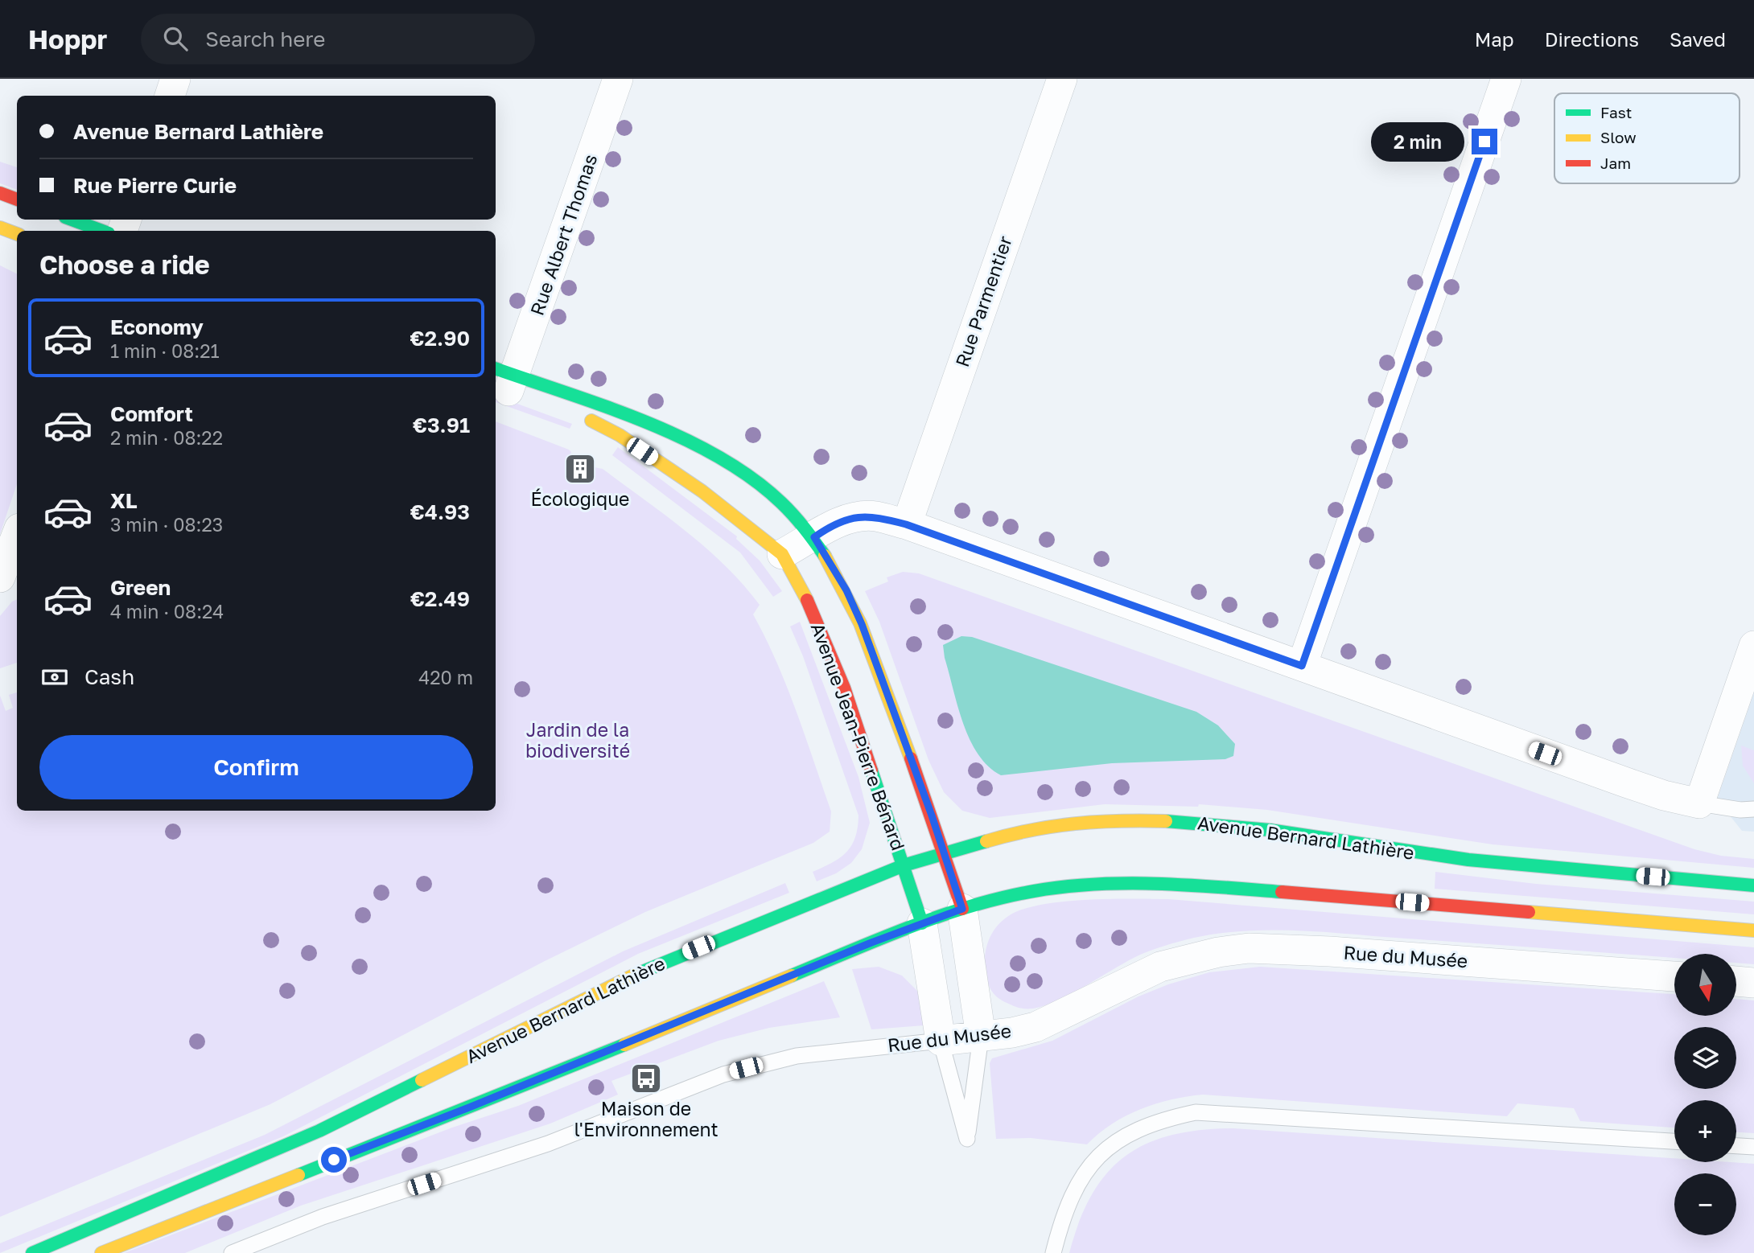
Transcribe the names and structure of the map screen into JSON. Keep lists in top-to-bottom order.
{
  "streets": {
    "main road": ["Avenue Jean-Pierre Bénard", "Avenue Bernard Lathière"],
    "street": ["Rue Albert Thomas", "Rue Parmentier", "Rue du Musée"]
  },
  "crossings": [
    ["Avenue Jean-Pierre Bénard", "Avenue Bernard Lathière"]
  ],
  "parks": ["Jardin de la biodiversité"],
  "places": {
    "building": ["Écologique"],
    "bus stop": ["Maison de l'Environnement"]
  },
  "legend": ["Fast", "Slow", "Jam"],
  "north": "bottom",
  "page": {
    "header": "Hoppr",
    "search": "Search here",
    "nav": ["Map", "Directions", "Saved"],
    "banner": ["Avenue Bernard Lathière", "Rue Pierre Curie"],
    "bubble": "2 min",
    "heading": "Choose a ride",
    "list": [
      {
        "name": "Economy",
        "note": "1 min · 08:21",
        "value": "€2.90"
      },
      {
        "name": "Comfort",
        "note": "2 min · 08:22",
        "value": "€3.91"
      },
      {
        "name": "XL",
        "note": "3 min · 08:23",
        "value": "€4.93"
      },
      {
        "name": "Green",
        "note": "4 min · 08:24",
        "value": "€2.49"
      }
    ],
    "pay": ["Cash", "420 m"],
    "buttons": "Confirm",
    "map_buttons": ["+", "−"]
  }
}
